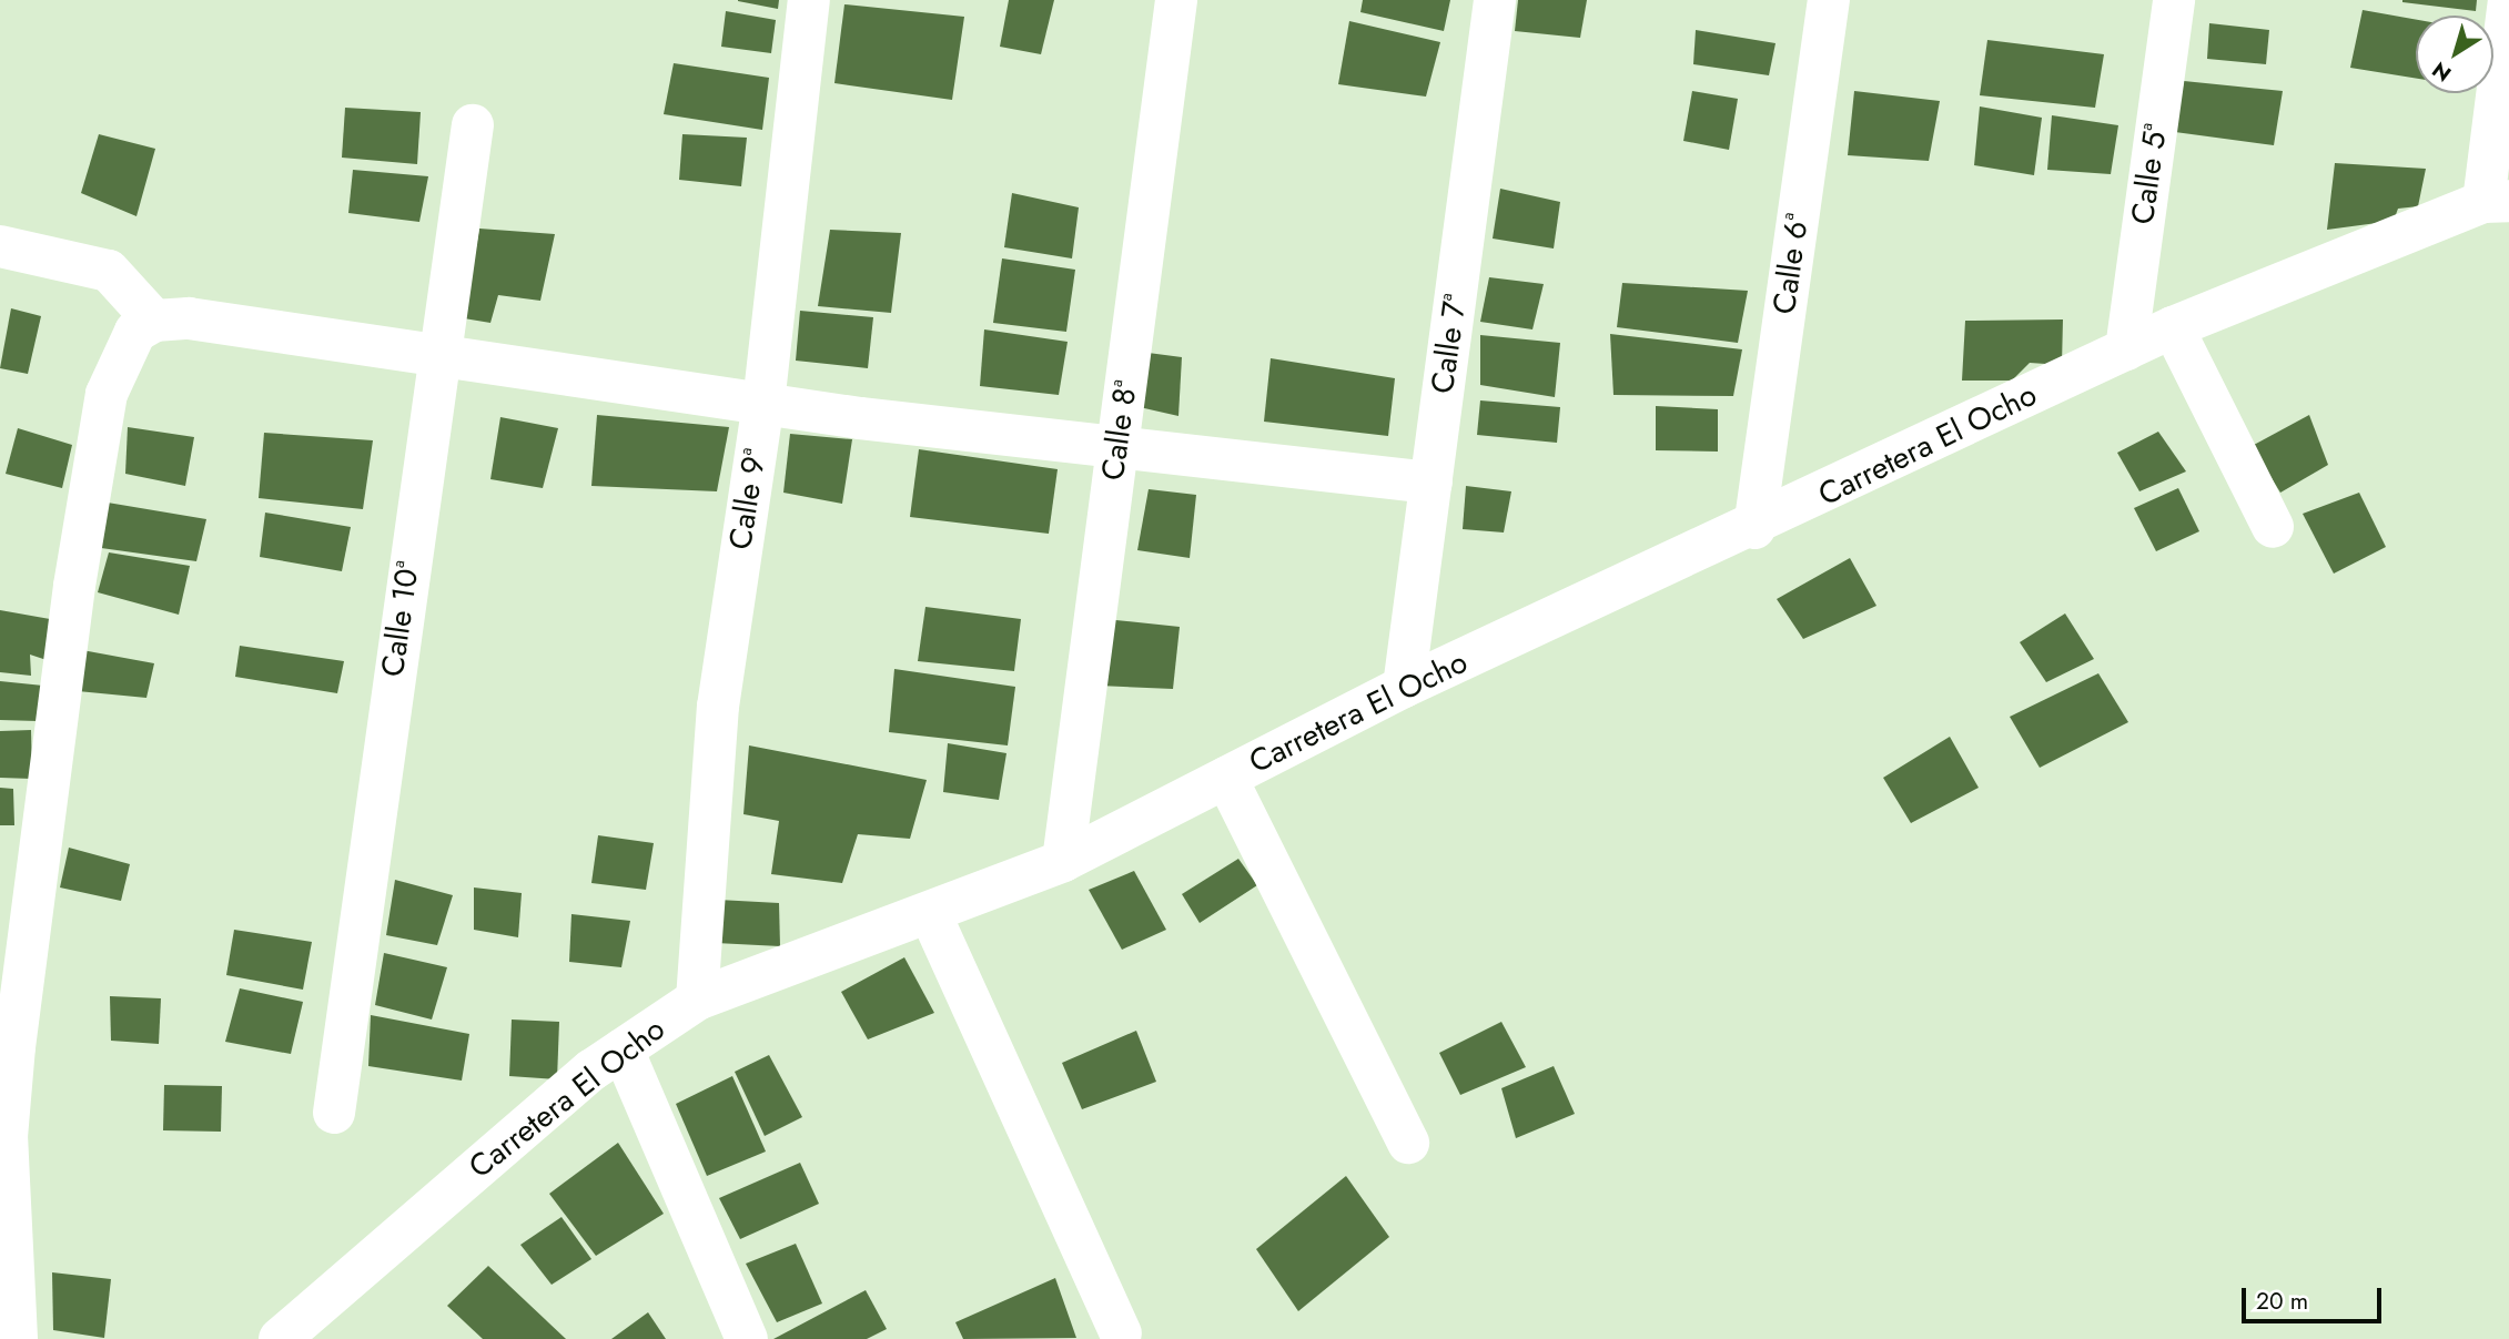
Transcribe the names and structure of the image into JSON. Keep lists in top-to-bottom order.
{
  "streets": {
    "street": [
      "Calle 5ª",
      "Calle 6ª",
      "Calle 7ª",
      "Calle 8ª",
      "Carretera El Ocho",
      "Calle 9ª",
      "Calle 10ª"
    ]
  },
  "crossings": [
    ["Calle 5ª", "Carretera El Ocho"],
    ["Calle 6ª", "Carretera El Ocho"],
    ["Calle 7ª", "Carretera El Ocho"],
    ["Calle 8ª", "Carretera El Ocho"],
    ["Carretera El Ocho", "Calle 9ª"]
  ],
  "scale_bar": "20 m",
  "north": "bottom left"
}
